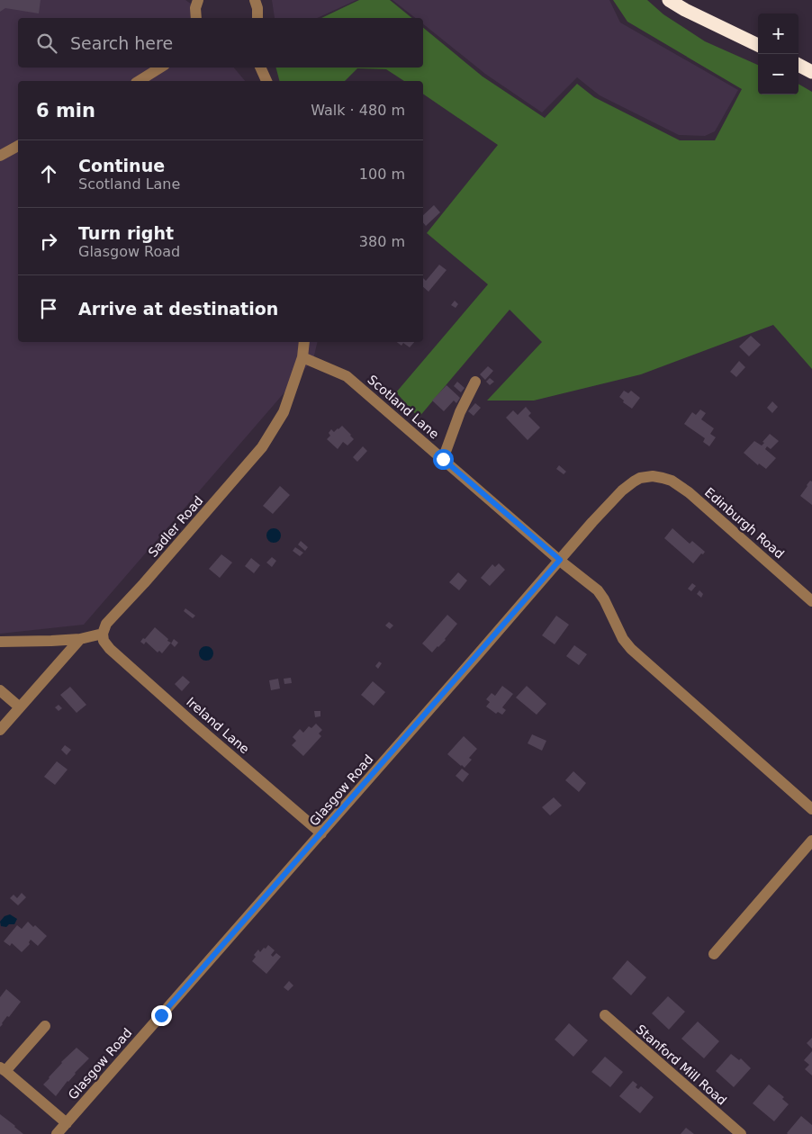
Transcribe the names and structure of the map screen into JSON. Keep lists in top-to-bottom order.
{
  "streets": {
    "street": [
      "Scotland Lane",
      "Edinburgh Road",
      "Sadler Road",
      "Ireland Lane",
      "Glasgow Road",
      "Stanford Mill Road"
    ]
  },
  "crossings": [
    ["Scotland Lane", "Sadler Road"],
    ["Scotland Lane", "Glasgow Road"],
    ["Edinburgh Road", "Glasgow Road"],
    ["Sadler Road", "Ireland Lane"],
    ["Ireland Lane", "Glasgow Road"]
  ],
  "page": {
    "map_buttons": ["+", "−"],
    "search": "Search here",
    "heading": ["6 min", "Walk · 480 m"],
    "list": [
      ["Continue", "Scotland Lane", "100 m"],
      ["Turn right", "Glasgow Road", "380 m"],
      "Arrive at destination"
    ]
  }
}
